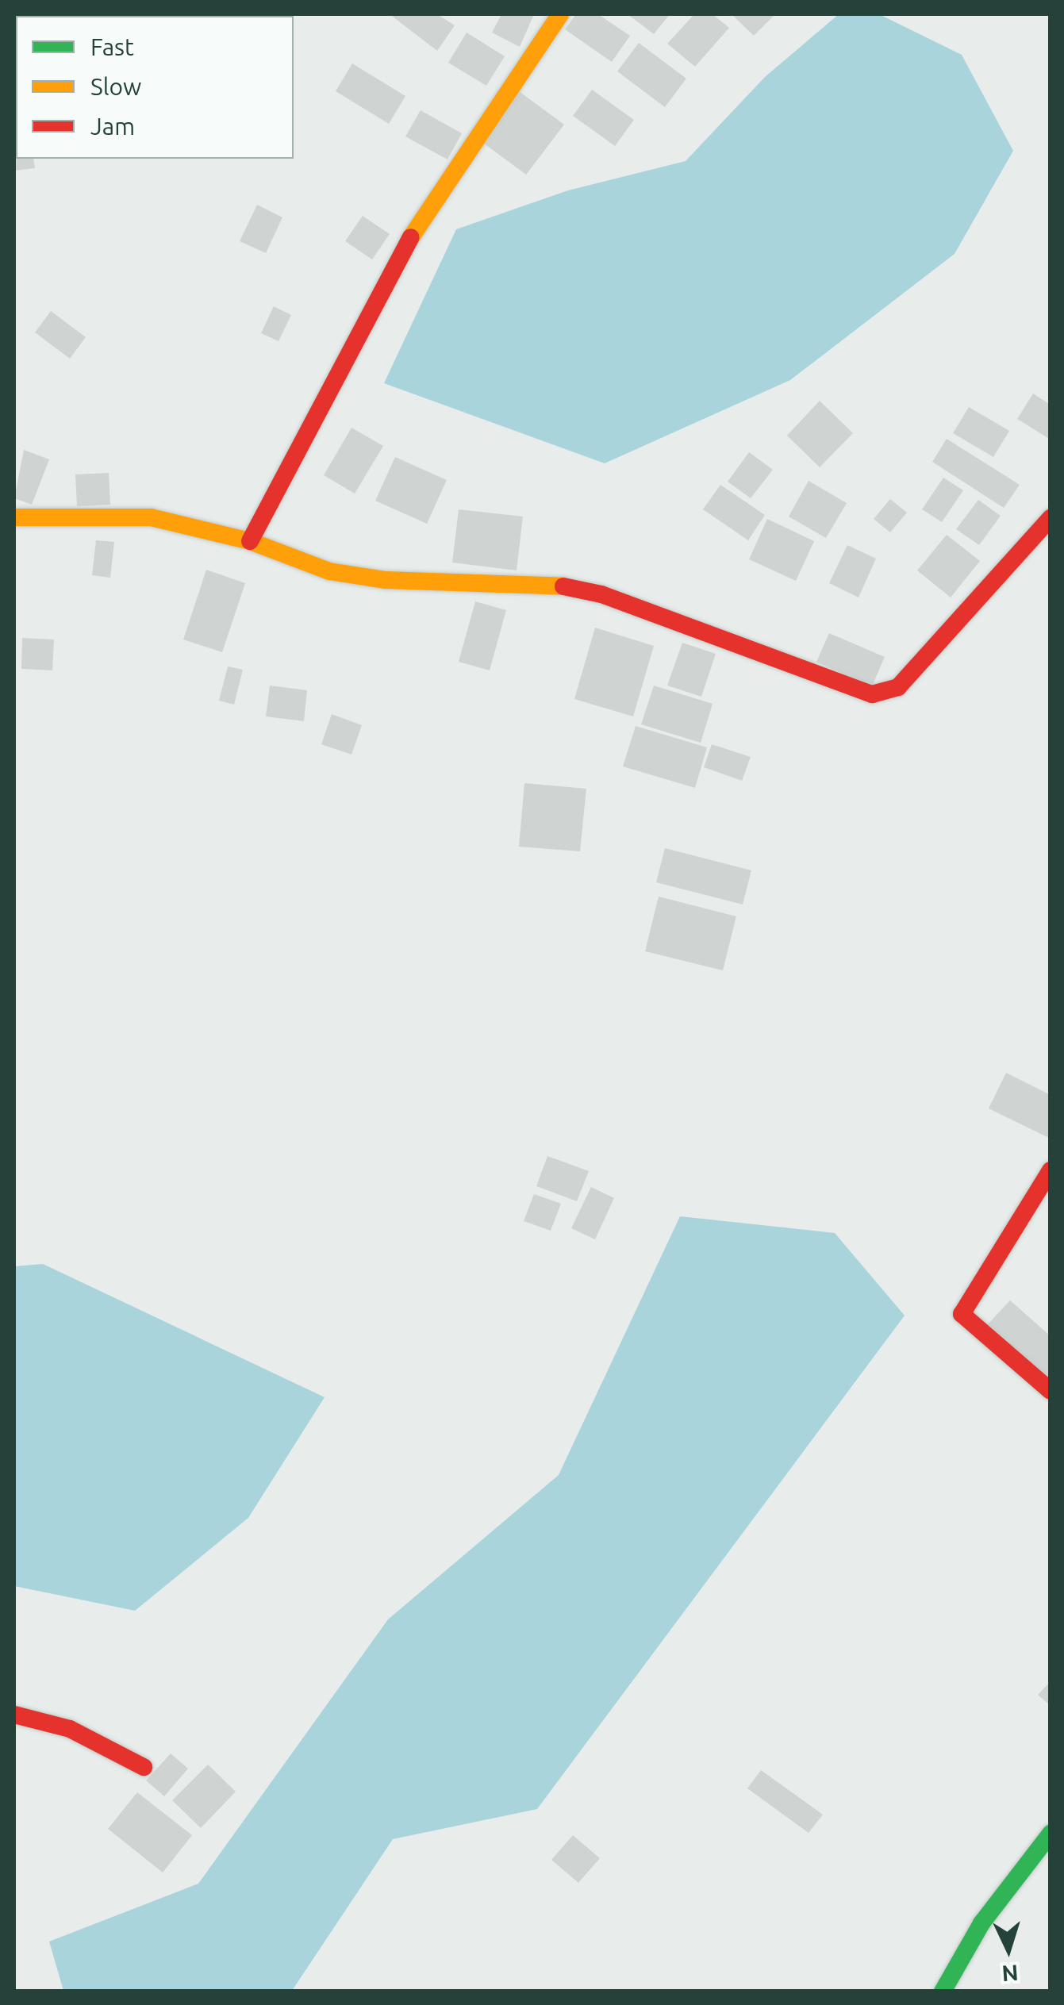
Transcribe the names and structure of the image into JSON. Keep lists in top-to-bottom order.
{
  "legend": ["Fast", "Slow", "Jam"],
  "north": "bottom"
}
